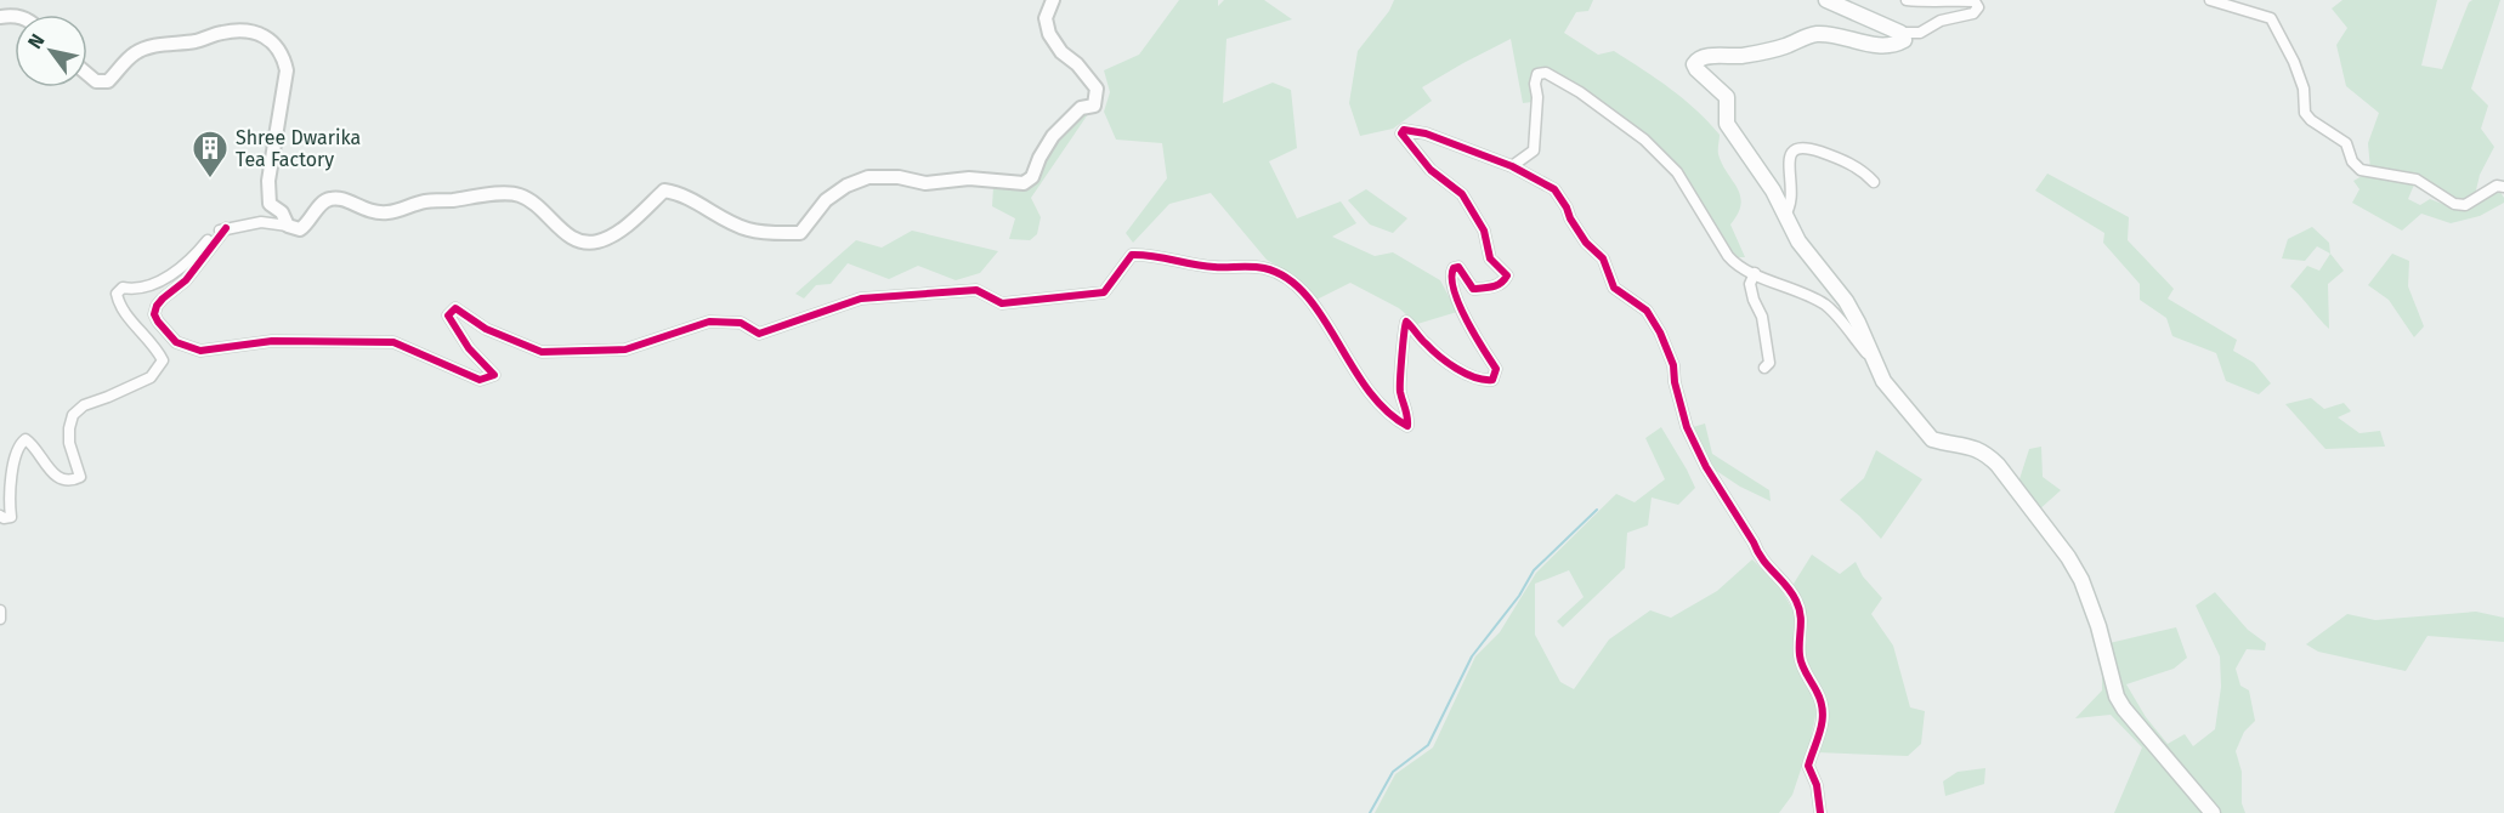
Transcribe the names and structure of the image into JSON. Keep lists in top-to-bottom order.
{
  "places": {
    "building": ["Shree Dwarika Tea Factory"]
  },
  "north": "top left"
}
